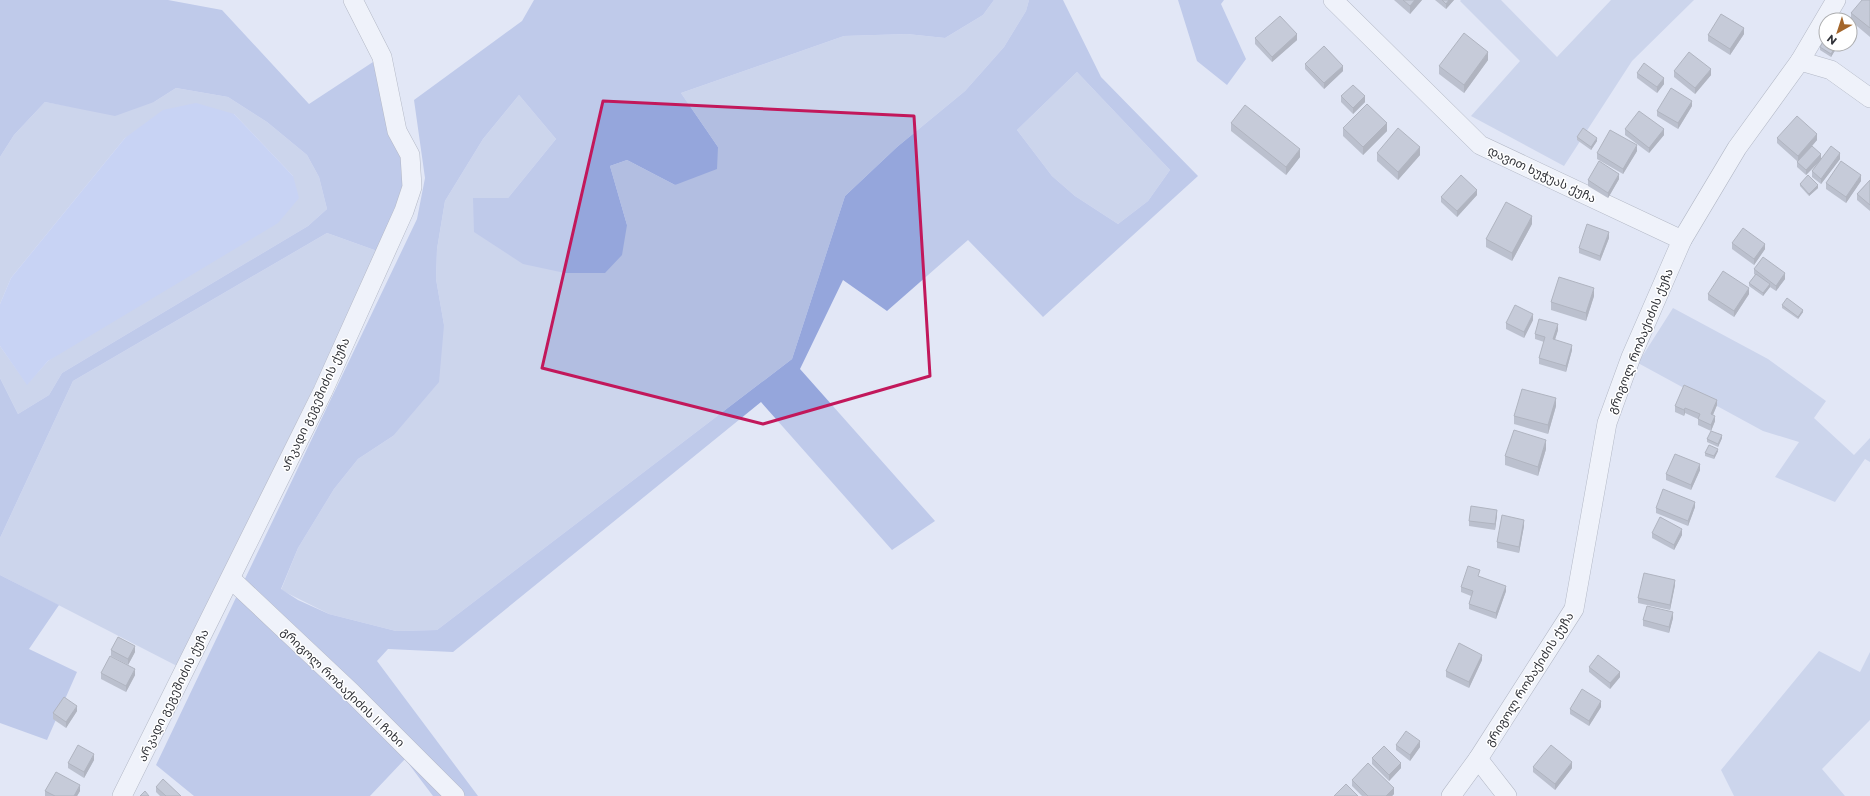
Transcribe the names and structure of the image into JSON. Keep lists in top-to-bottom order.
{
  "streets": {
    "street": [
      "დავით ხუჭუას ქუჩა",
      "გრიგოლ რობაქიძის ქუჩა",
      "არკადი გეგეშიძის ქუჩა",
      "გრიგოლ რობაქიძის II ჩიხი"
    ]
  },
  "crossings": [
    ["დავით ხუჭუას ქუჩა", "გრიგოლ რობაქიძის ქუჩა"],
    ["არკადი გეგეშიძის ქუჩა", "გრიგოლ რობაქიძის II ჩიხი"]
  ],
  "north": "bottom left"
}
